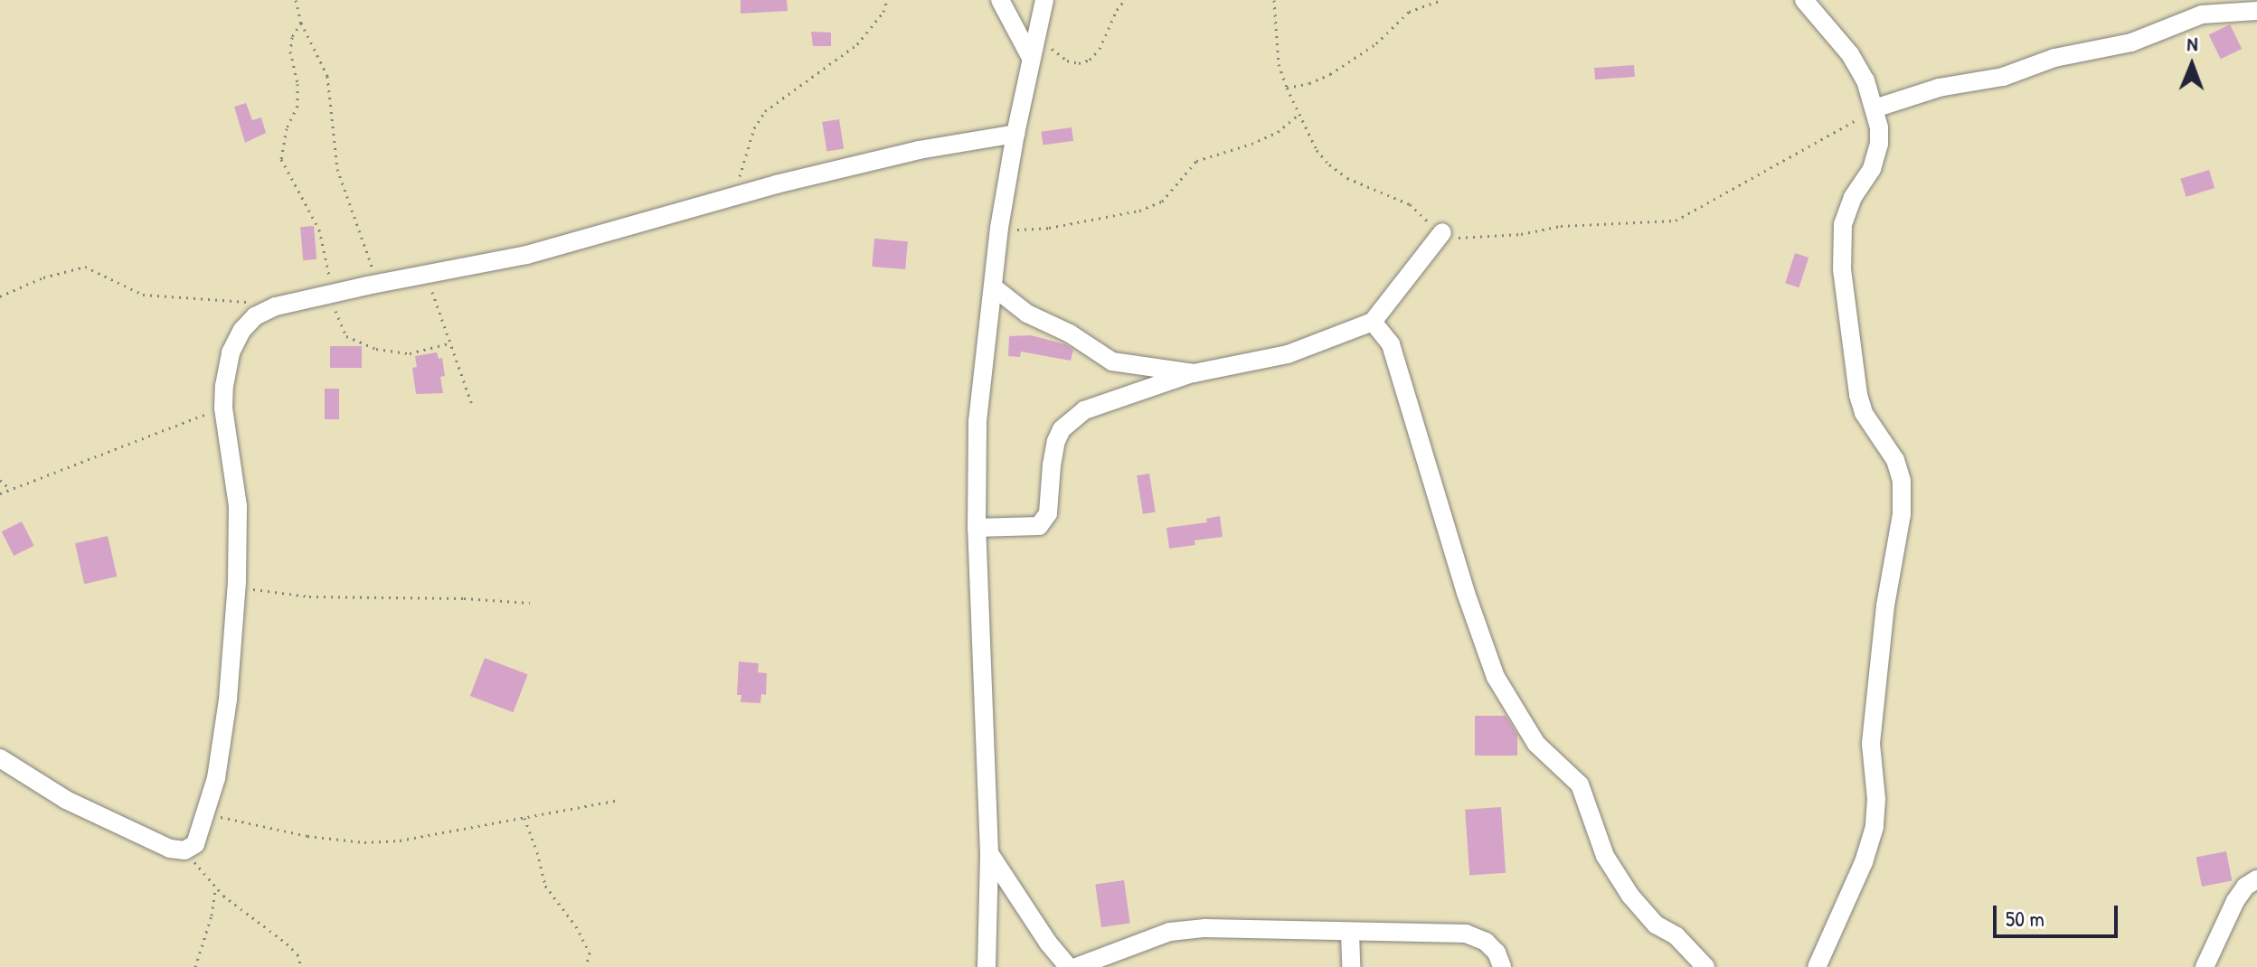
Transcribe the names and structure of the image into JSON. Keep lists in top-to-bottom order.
{
  "scale_bar": "50 m",
  "north": "top"
}
